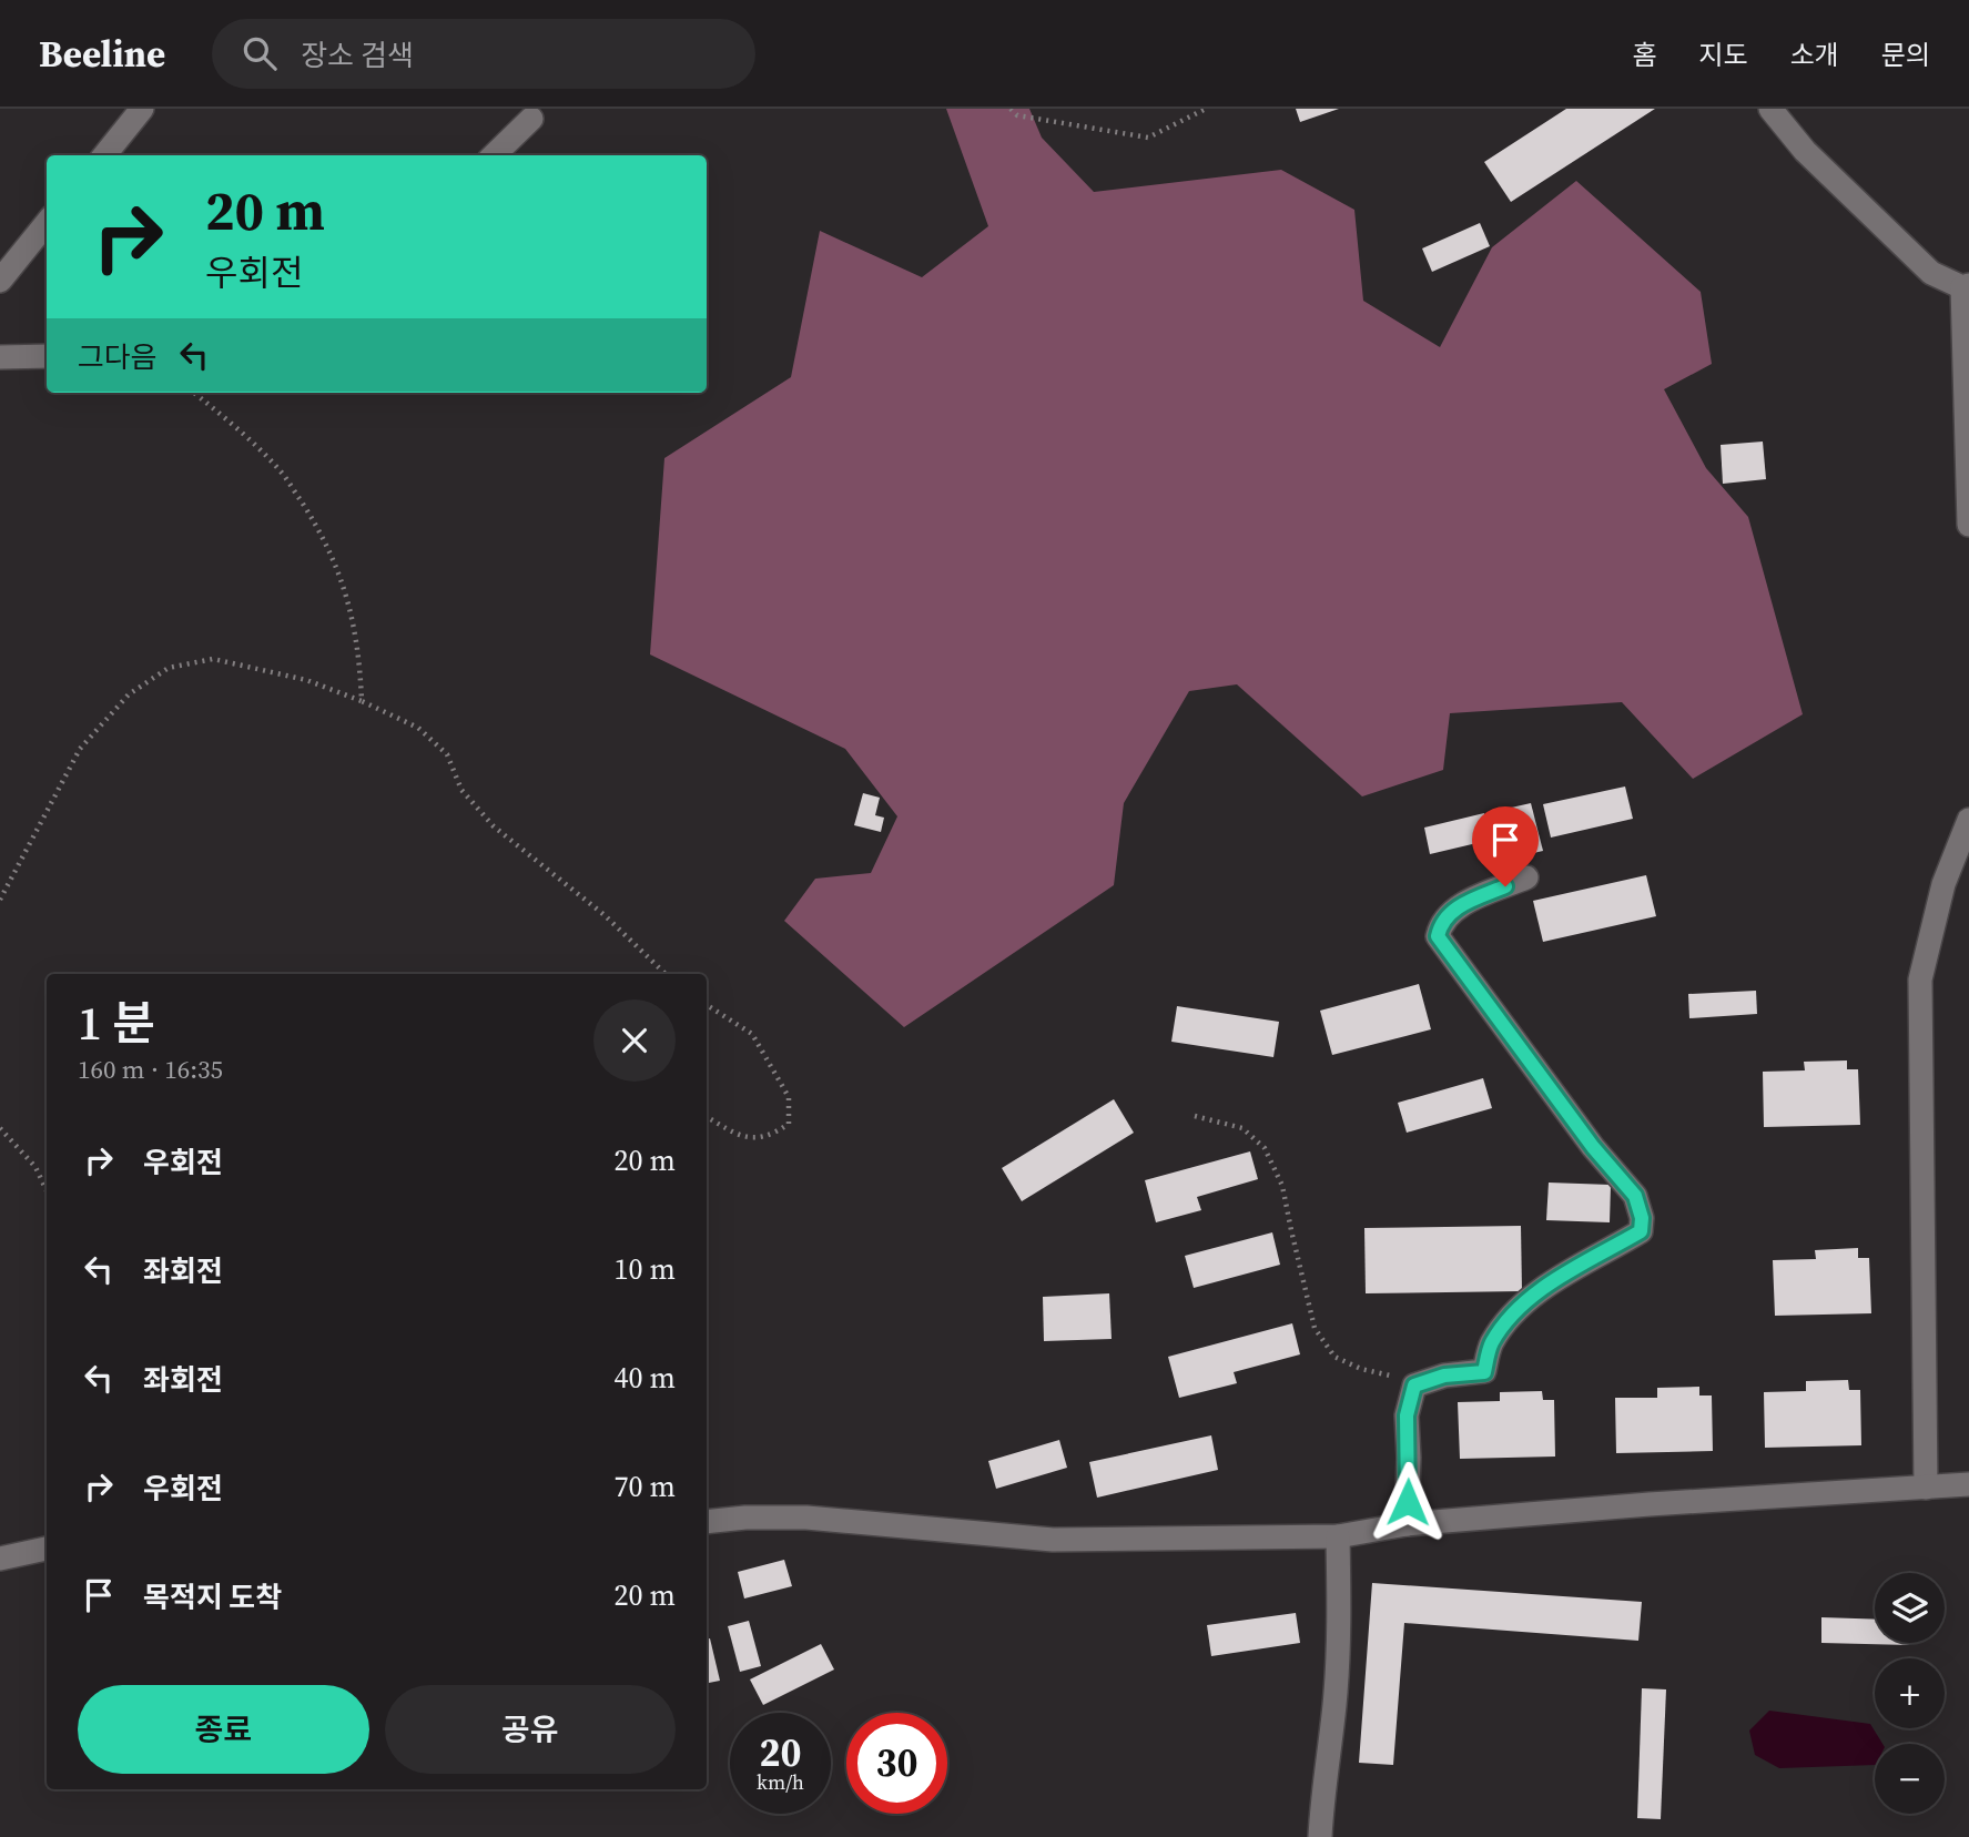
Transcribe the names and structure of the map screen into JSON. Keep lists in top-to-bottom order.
{
  "page": {
    "header": "Beeline",
    "search": "장소 검색",
    "nav": [
      "홈",
      "지도",
      "소개",
      "문의"
    ],
    "turn": ["20 m", "우회전"],
    "then": "그다음",
    "heading": ["1 분", "160 m · 16:35"],
    "list": [
      {
        "name": "우회전",
        "value": "20 m"
      },
      {
        "name": "좌회전",
        "value": "10 m"
      },
      {
        "name": "좌회전",
        "value": "40 m"
      },
      {
        "name": "우회전",
        "value": "70 m"
      },
      {
        "name": "목적지 도착",
        "value": "20 m"
      }
    ],
    "map_buttons": ["+", "−"],
    "buttons": ["종료", "공유"],
    "speed": "20 km/h",
    "limit": "30"
  }
}
